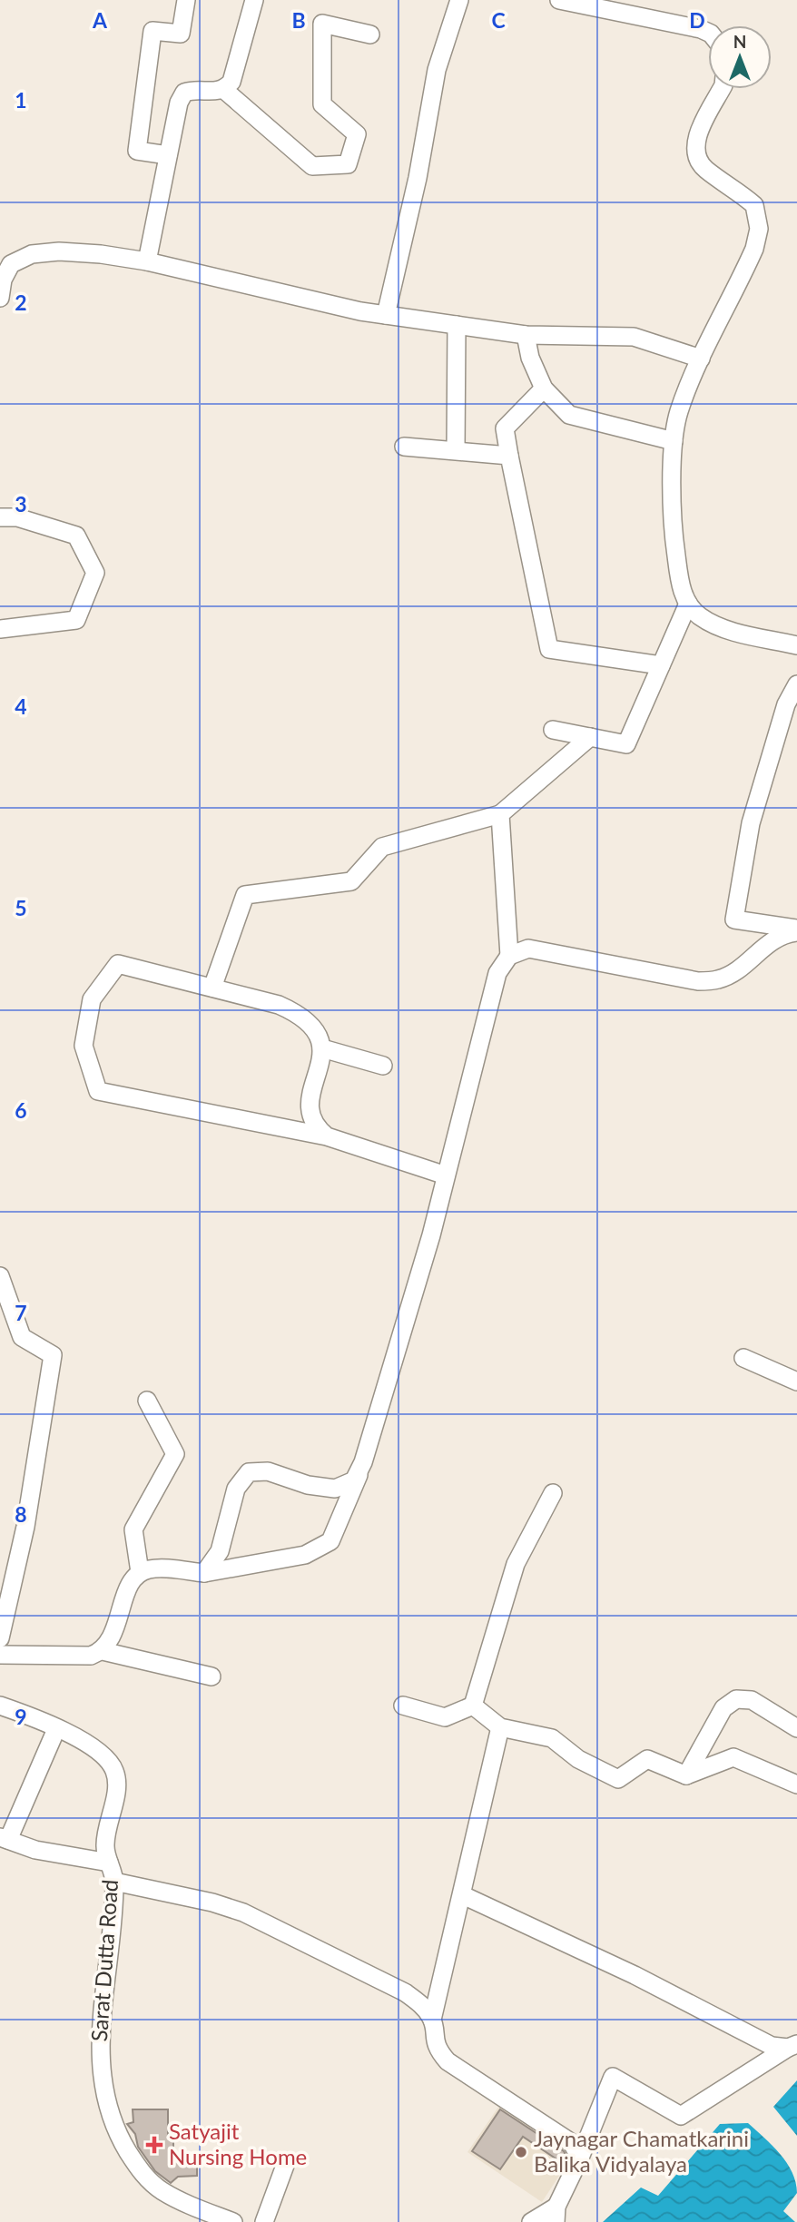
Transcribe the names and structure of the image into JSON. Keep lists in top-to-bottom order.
{
  "streets": {
    "street": ["Sarat Dutta Road"]
  },
  "places": {
    "health": ["Satyajit Nursing Home"],
    "other": ["Jaynagar Chamatkarini Balika Vidyalaya"]
  },
  "north": "top",
  "grid": {
    "columns": [
      "A",
      "B",
      "C",
      "D"
    ],
    "rows": [
      "1",
      "2",
      "3",
      "4",
      "5",
      "6",
      "7",
      "8",
      "9"
    ]
  }
}
